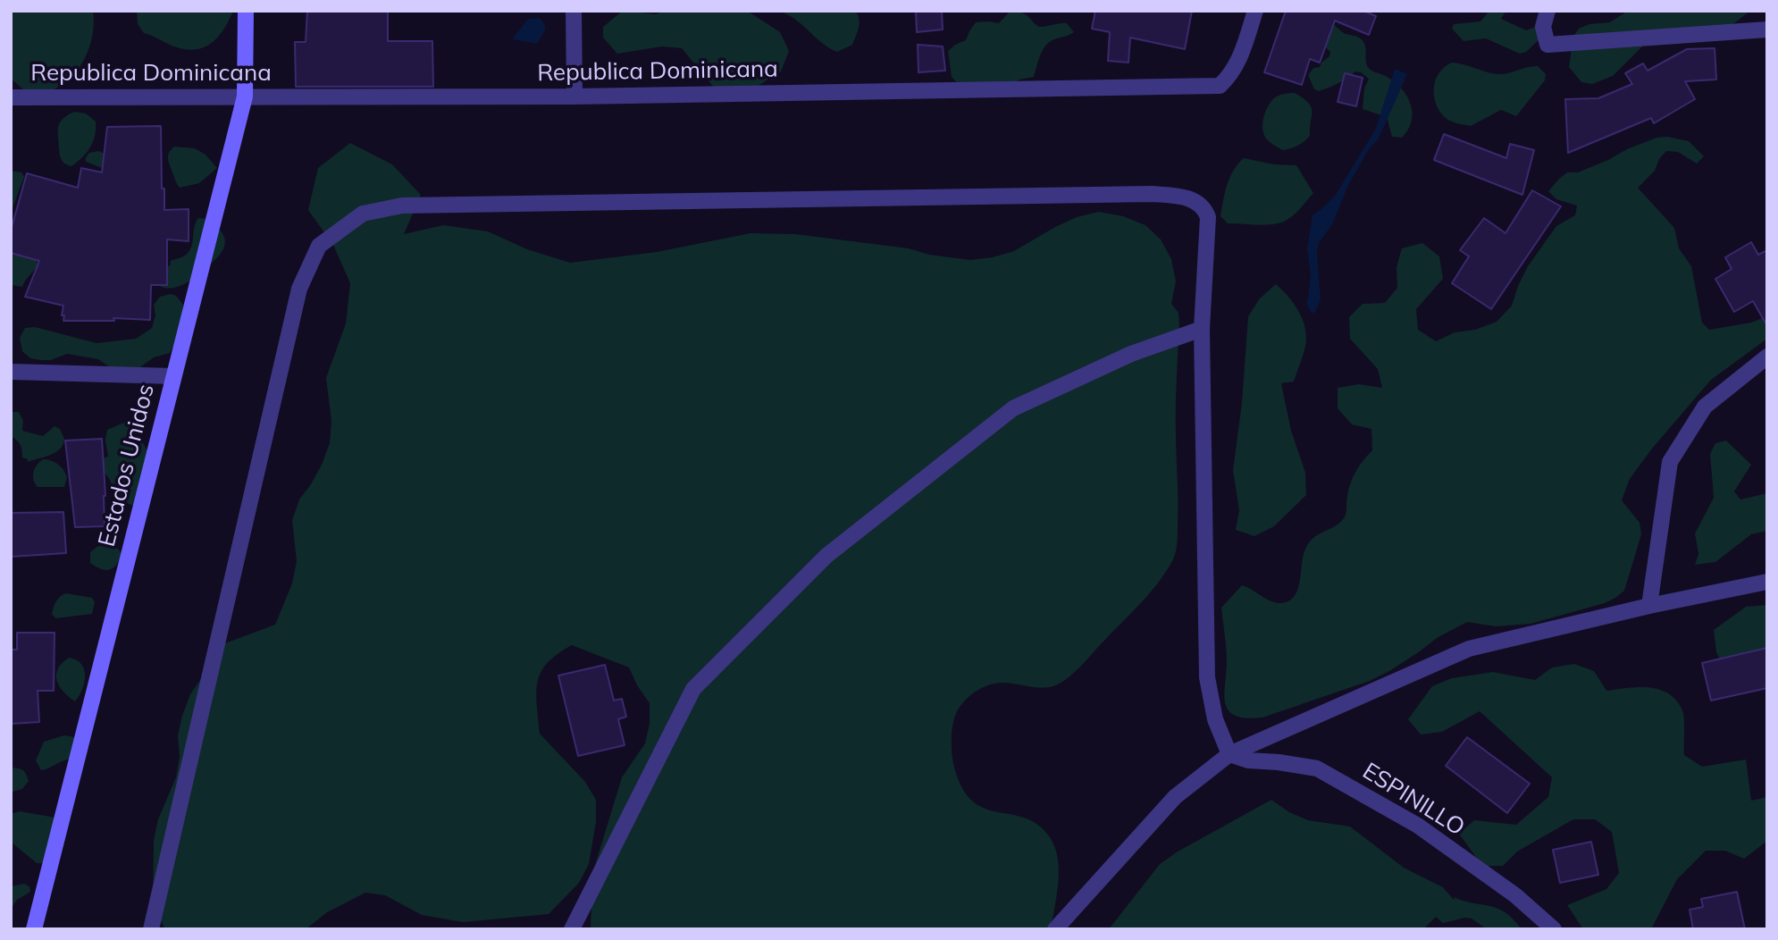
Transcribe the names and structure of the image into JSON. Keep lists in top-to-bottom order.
{
  "streets": {
    "street": ["Republica Dominicana", "Estados Unidos", "ESPINILLO"]
  },
  "crossings": [
    ["Republica Dominicana", "Estados Unidos"]
  ]
}
